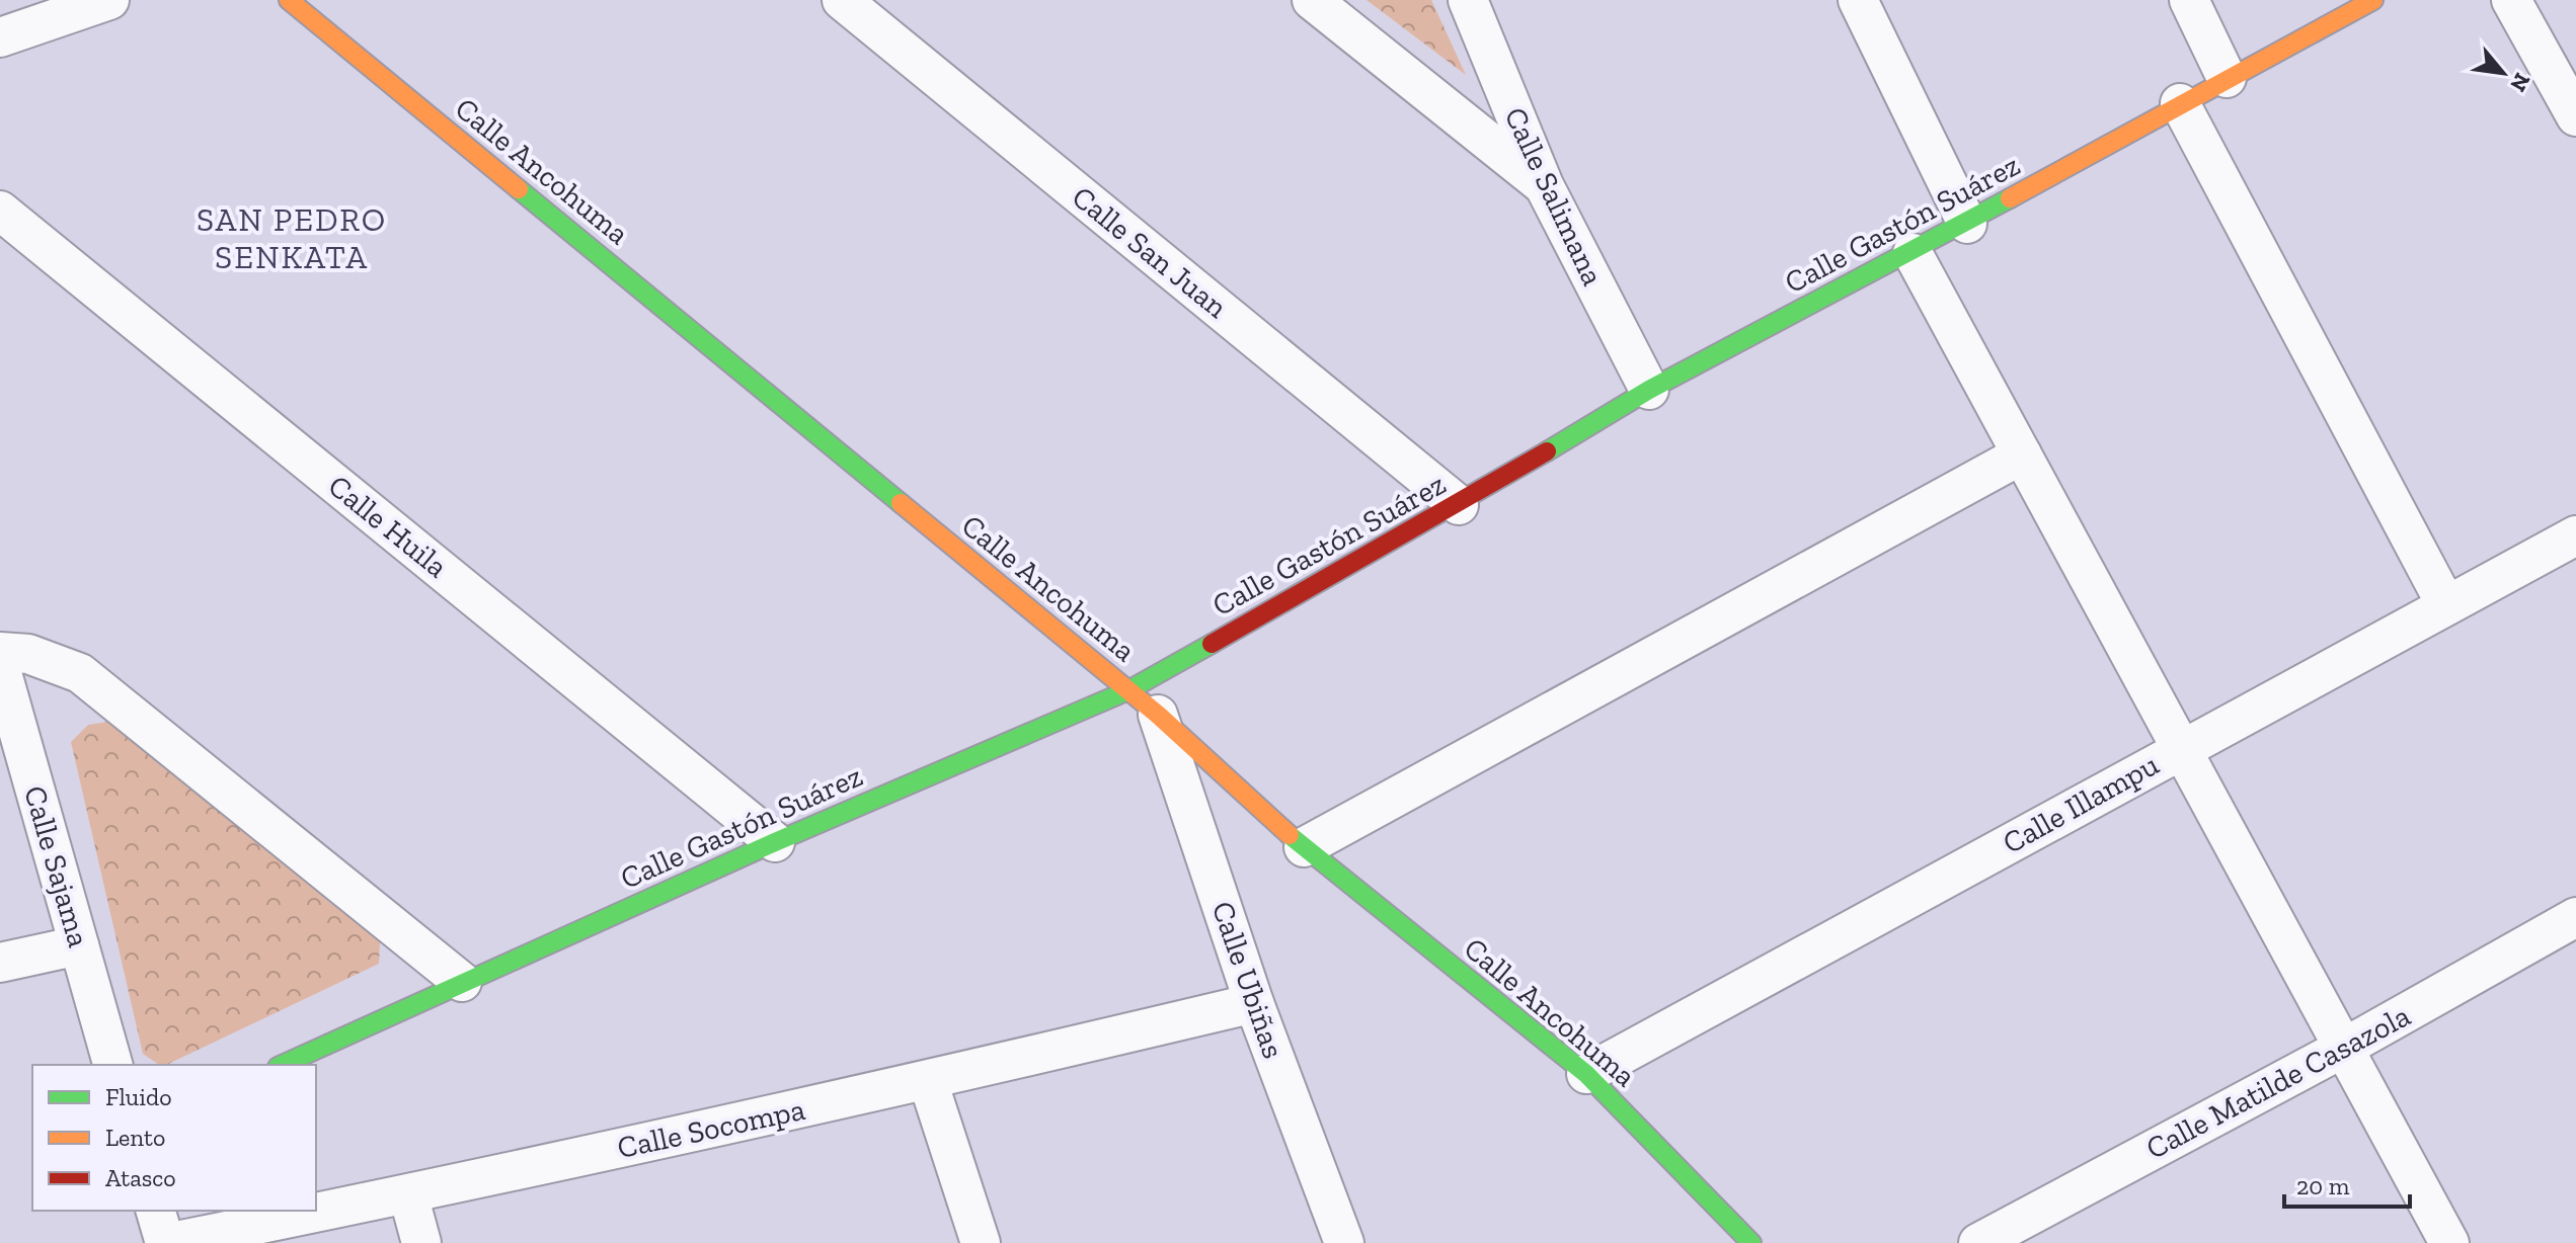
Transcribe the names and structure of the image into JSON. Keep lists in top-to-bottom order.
{
  "streets": {
    "street": [
      "Calle Ancohuma",
      "Calle Salimana",
      "Calle Gastón Suárez",
      "Calle San Juan",
      "Calle Huila",
      "Calle Illampu",
      "Calle Sajama",
      "Calle Ubiñas",
      "Calle Matilde Casazola",
      "Calle Socompa"
    ]
  },
  "crossings": [
    ["Calle Ancohuma", "Calle Gastón Suárez"],
    ["Calle Ancohuma", "Calle Illampu"],
    ["Calle Ancohuma", "Calle Ubiñas"],
    ["Calle Salimana", "Calle Gastón Suárez"],
    ["Calle Gastón Suárez", "Calle San Juan"],
    ["Calle Gastón Suárez", "Calle Huila"],
    ["Calle Ubiñas", "Calle Socompa"]
  ],
  "districts": ["SAN PEDRO SENKATA"],
  "legend": ["Fluido", "Lento", "Atasco"],
  "scale_bar": "20 m",
  "north": "bottom right"
}
